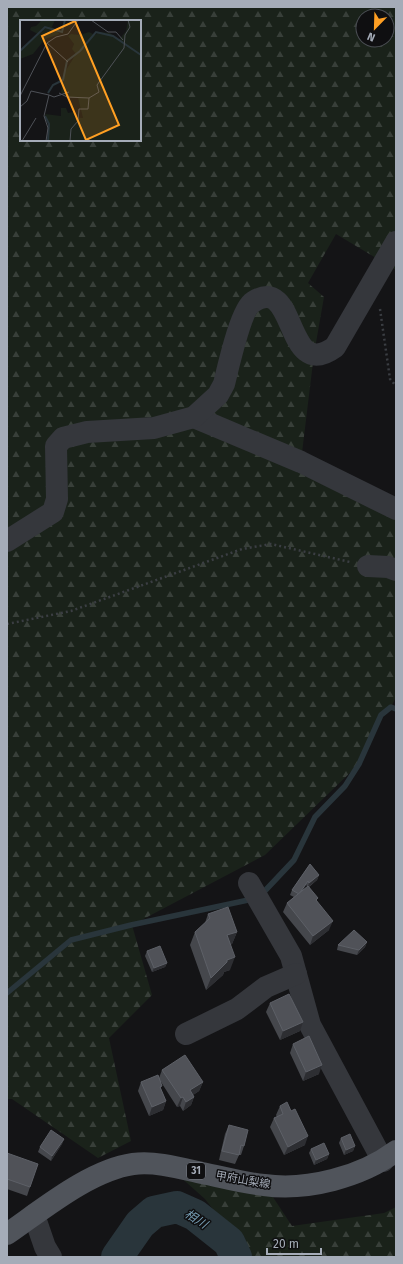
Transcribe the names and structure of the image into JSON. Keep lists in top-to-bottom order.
{
  "streets": {
    "main road": ["31", "甲府山梨線"]
  },
  "water": ["相川"],
  "scale_bar": "20 m",
  "north": "bottom left"
}
